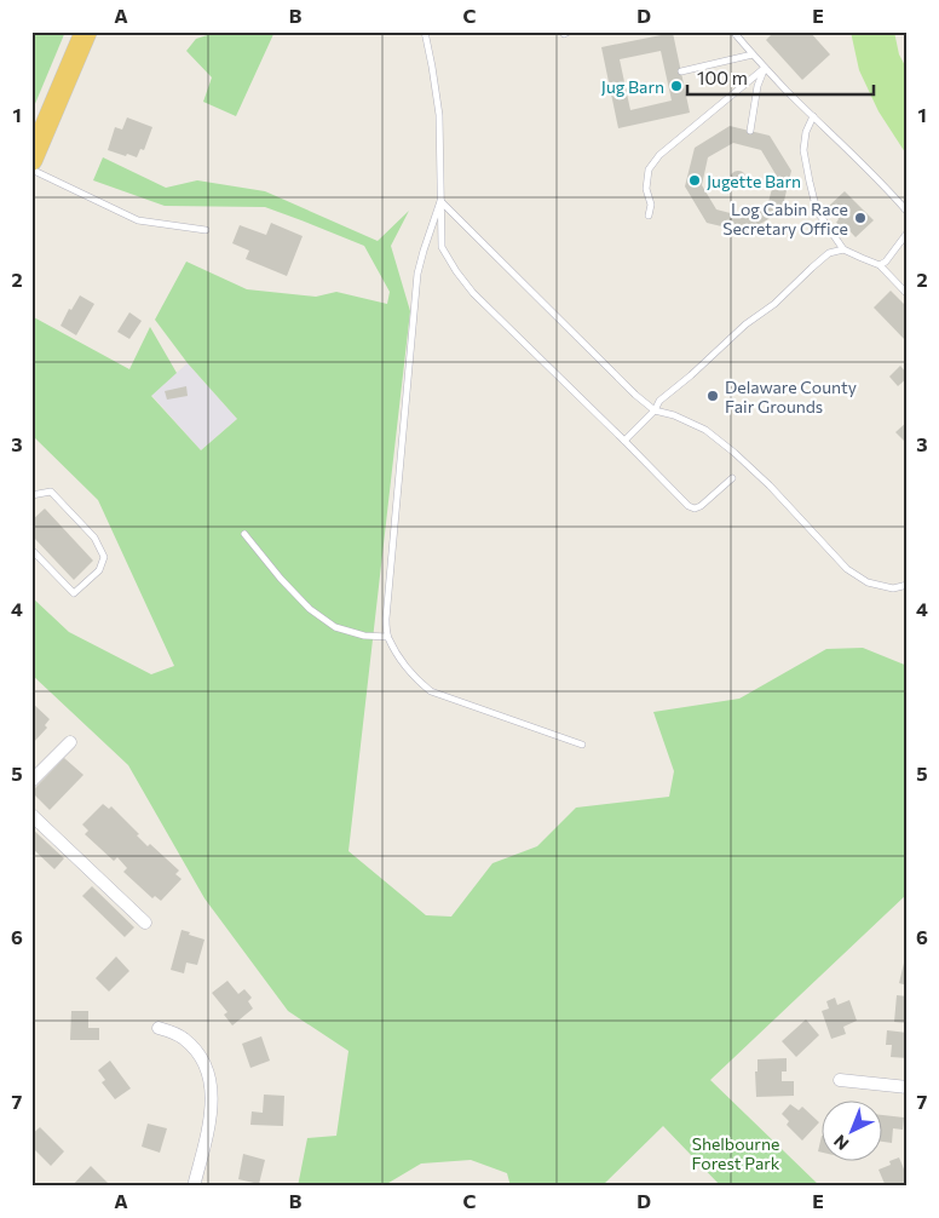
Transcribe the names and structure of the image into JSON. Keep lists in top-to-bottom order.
{
  "parks": ["Shelbourne Forest Park"],
  "places": [
    "Jug Barn",
    "Jugette Barn",
    "Log Cabin Race Secretary Office",
    "Delaware County Fair Grounds"
  ],
  "scale_bar": "100 m",
  "north": "bottom left",
  "grid": {
    "columns": [
      "A",
      "B",
      "C",
      "D",
      "E"
    ],
    "rows": [
      "1",
      "2",
      "3",
      "4",
      "5",
      "6",
      "7"
    ]
  }
}
